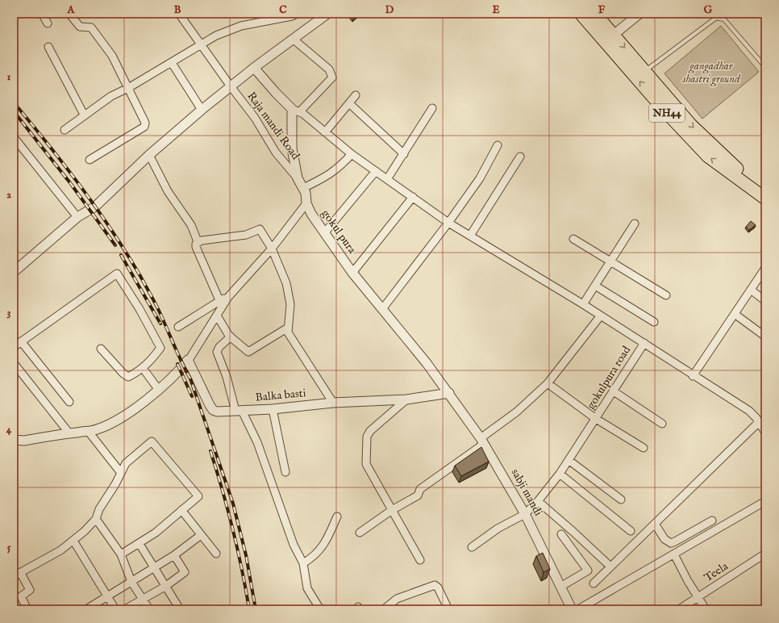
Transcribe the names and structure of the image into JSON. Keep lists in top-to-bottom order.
{
  "streets": {
    "highway": ["NH44"],
    "street": [
      "Raja mandi Road",
      "gokul pura",
      "gokulpura road",
      "Balka basti",
      "sabji mandi",
      "Teela"
    ]
  },
  "crossings": [
    ["Raja mandi Road", "gokul pura"],
    ["gokul pura", "Balka basti"],
    ["gokul pura", "sabji mandi"],
    ["gokulpura road", "sabji mandi"],
    ["Balka basti", "sabji mandi"]
  ],
  "parks": ["gangadhar shastri ground"],
  "grid": {
    "columns": [
      "A",
      "B",
      "C",
      "D",
      "E",
      "F",
      "G"
    ],
    "rows": [
      "1",
      "2",
      "3",
      "4",
      "5"
    ]
  }
}
